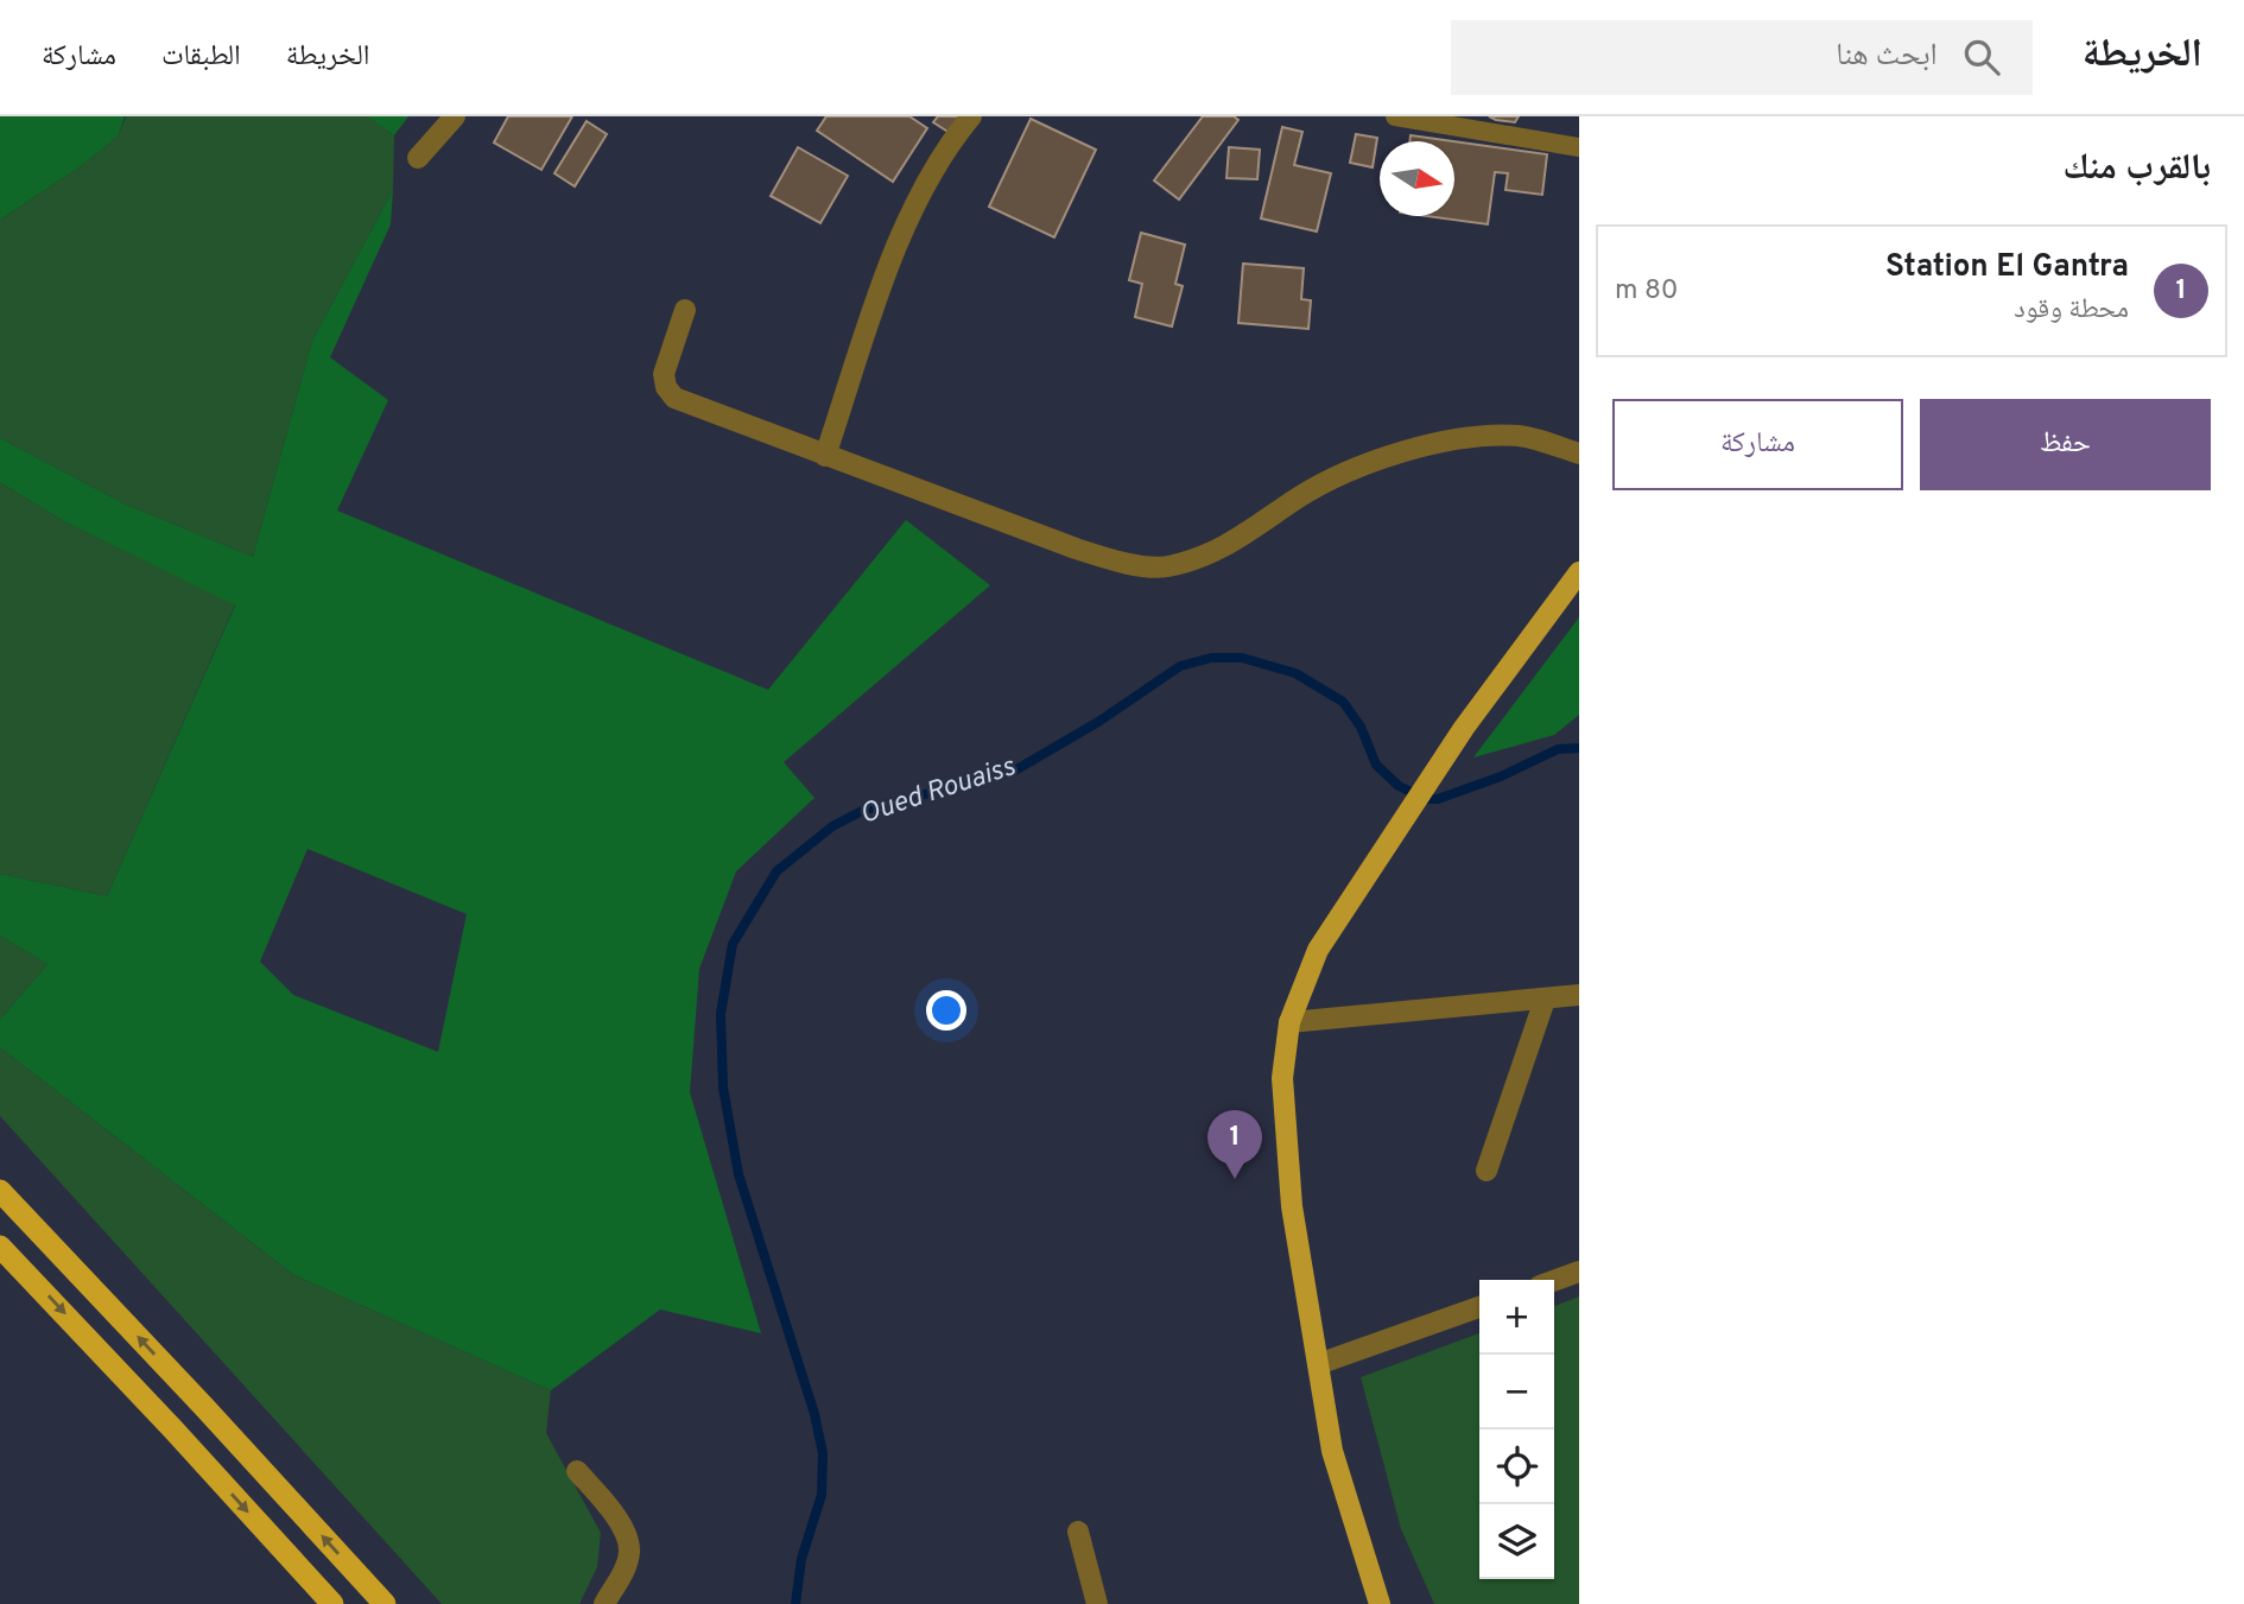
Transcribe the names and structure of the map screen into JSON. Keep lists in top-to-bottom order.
{
  "water": ["Oued Rouaiss"],
  "north": "right",
  "page": {
    "header": "الخريطة",
    "search": "ابحث هنا",
    "nav": ["الخريطة", "الطبقات", "مشاركة"],
    "heading": "بالقرب منك",
    "list": [
      {
        "mark": "1",
        "name": "Station El Gantra",
        "note": "محطة وقود",
        "value": "80 m"
      }
    ],
    "buttons": ["حفظ", "مشاركة"],
    "pins": "1",
    "map_buttons": ["+", "−"]
  }
}
